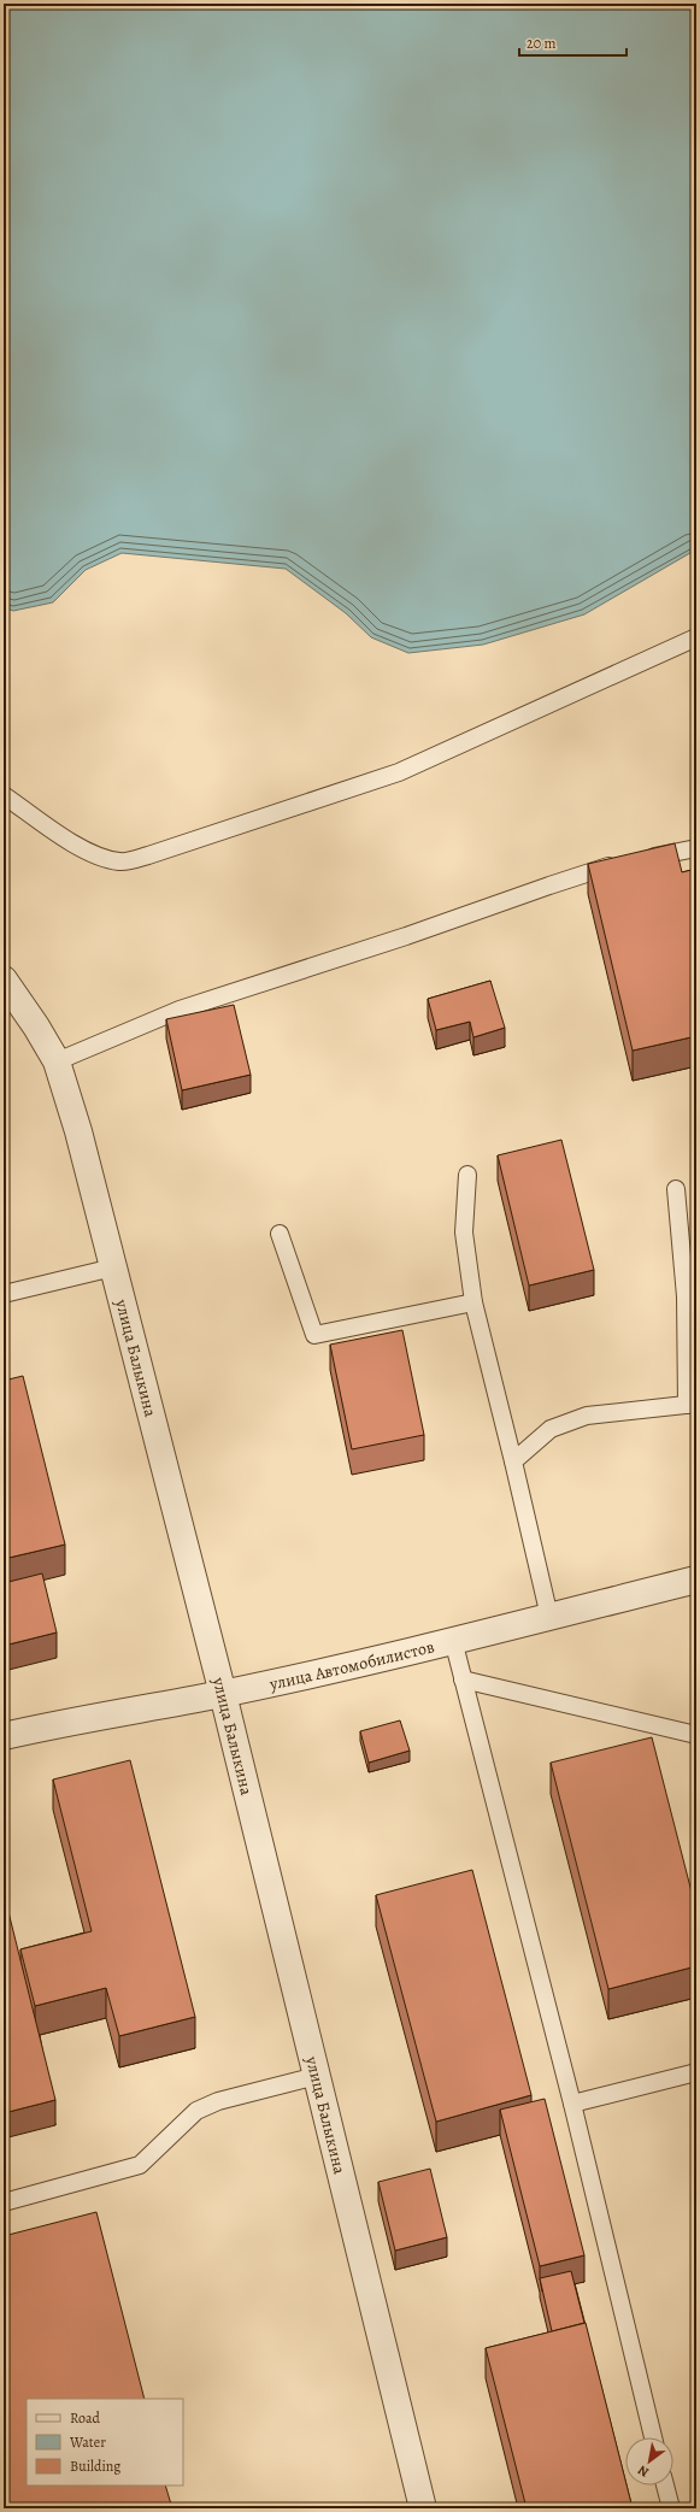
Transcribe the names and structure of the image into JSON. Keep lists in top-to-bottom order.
{
  "streets": {
    "street": ["улица Балыкина", "улица Автомобилистов"]
  },
  "crossings": [
    ["улица Балыкина", "улица Автомобилистов"]
  ],
  "legend": ["Road", "Water", "Building"],
  "scale_bar": "20 m",
  "north": "bottom left"
}
